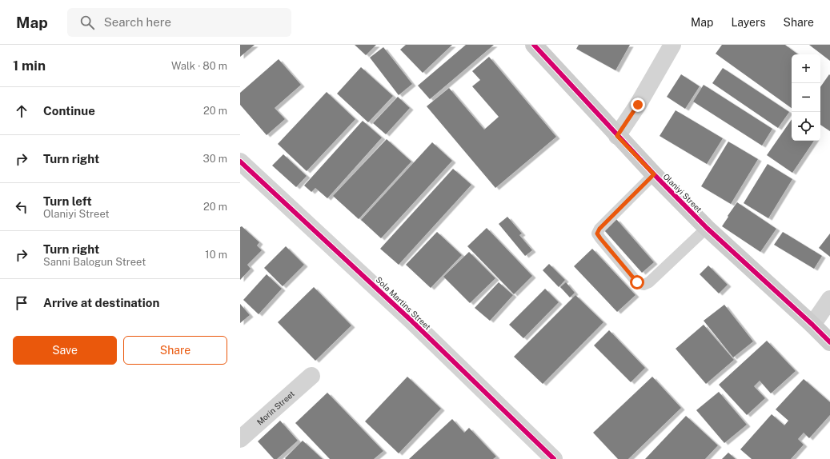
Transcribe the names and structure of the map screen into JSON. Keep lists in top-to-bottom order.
{
  "streets": {
    "street": ["Olaniyi Street", "Sola Martins Street", "Morin Street"]
  },
  "page": {
    "header": "Map",
    "search": "Search here",
    "nav": ["Map", "Layers", "Share"],
    "heading": ["1 min", "Walk · 80 m"],
    "map_buttons": ["+", "−"],
    "list": [
      ["Continue", "20 m"],
      ["Turn right", "30 m"],
      ["Turn left", "Olaniyi Street", "20 m"],
      ["Turn right", "Sanni Balogun Street", "10 m"],
      "Arrive at destination"
    ],
    "buttons": ["Save", "Share"]
  }
}
